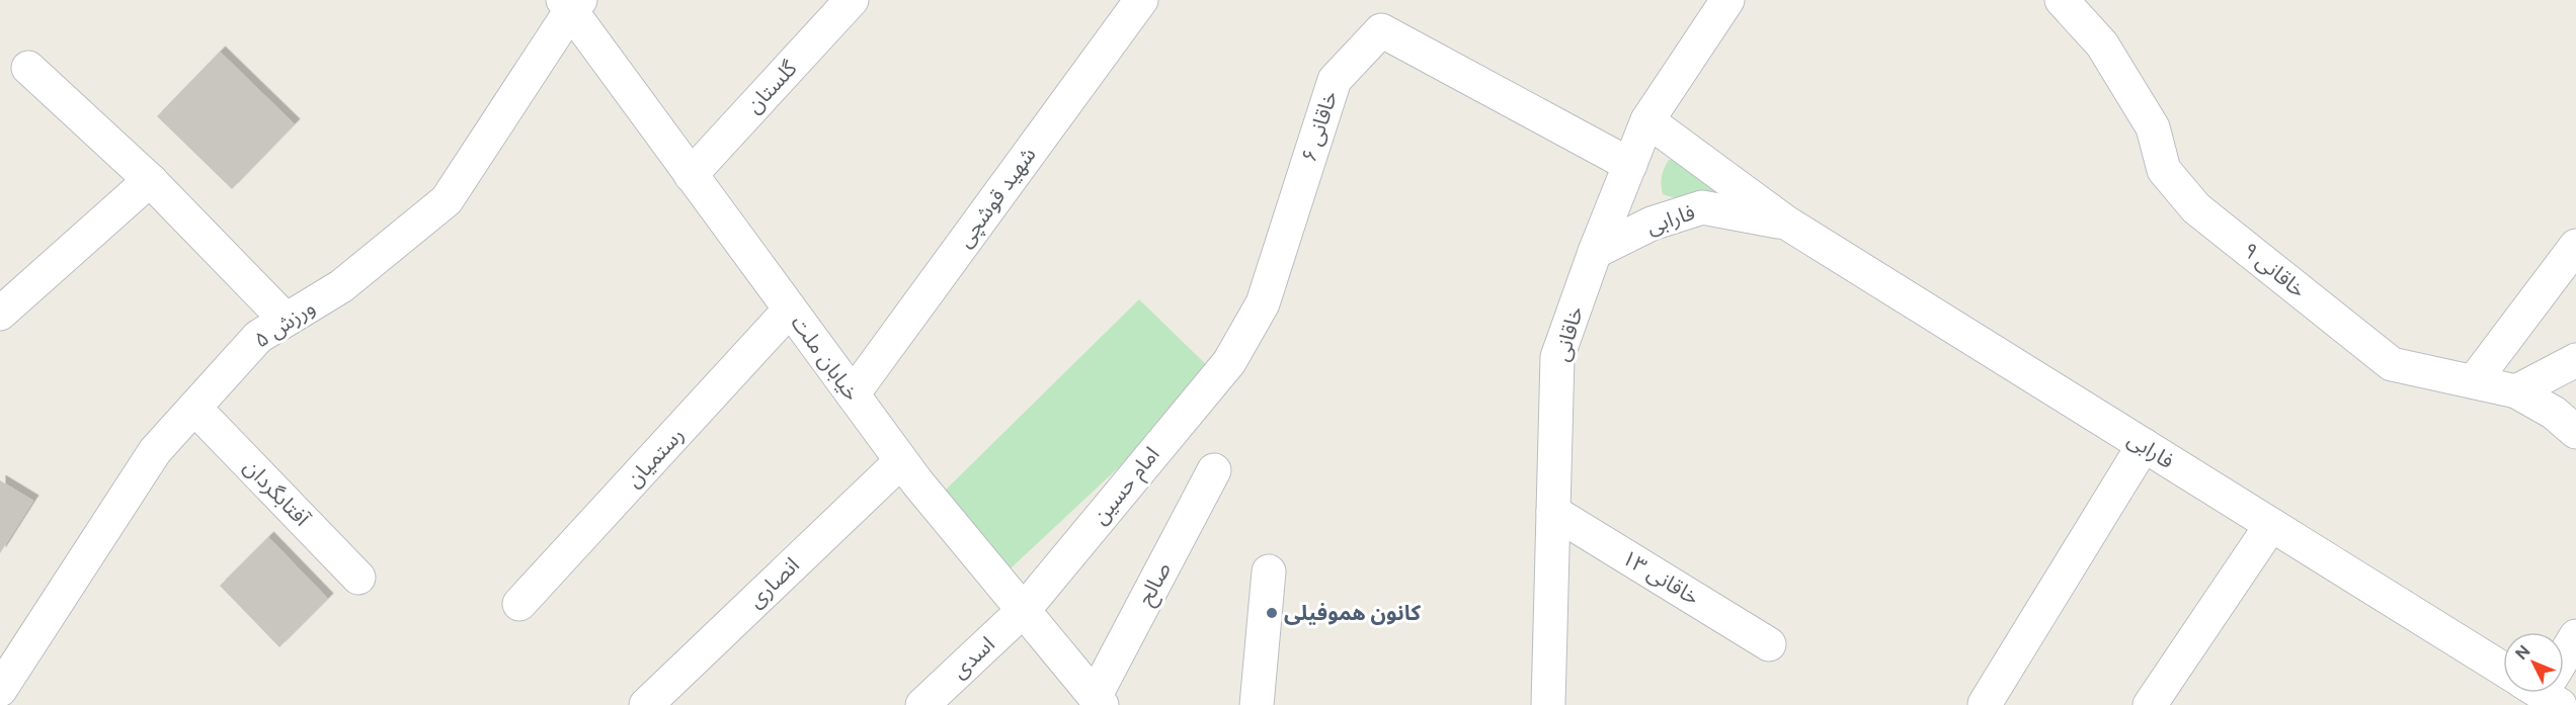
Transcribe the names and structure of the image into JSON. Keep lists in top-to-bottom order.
{
  "streets": {
    "street": [
      "گلستان",
      "خاقانی ۶",
      "شهید قوشچی",
      "فارابی",
      "خاقانی ٩",
      "ورزش ۵",
      "خاقانی",
      "خیابان ملت",
      "رستمیان",
      "امام حسین",
      "آفتابگردان",
      "خاقانی ۱۳",
      "انصاری",
      "صالح",
      "اسدی"
    ]
  },
  "crossings": [
    ["گلستان", "خیابان ملت"],
    ["خاقانی ۶", "خاقانی"],
    ["خاقانی ۶", "امام حسین"],
    ["شهید قوشچی", "خیابان ملت"],
    ["فارابی", "خاقانی"],
    ["ورزش ۵", "خیابان ملت"],
    ["ورزش ۵", "آفتابگردان"],
    ["خاقانی", "خاقانی ۱۳"],
    ["خیابان ملت", "رستمیان"],
    ["خیابان ملت", "امام حسین"],
    ["خیابان ملت", "انصاری"],
    ["خیابان ملت", "صالح"],
    ["خیابان ملت", "اسدی"],
    ["امام حسین", "اسدی"]
  ],
  "places": ["کانون هموفیلی"],
  "north": "top left"
}
